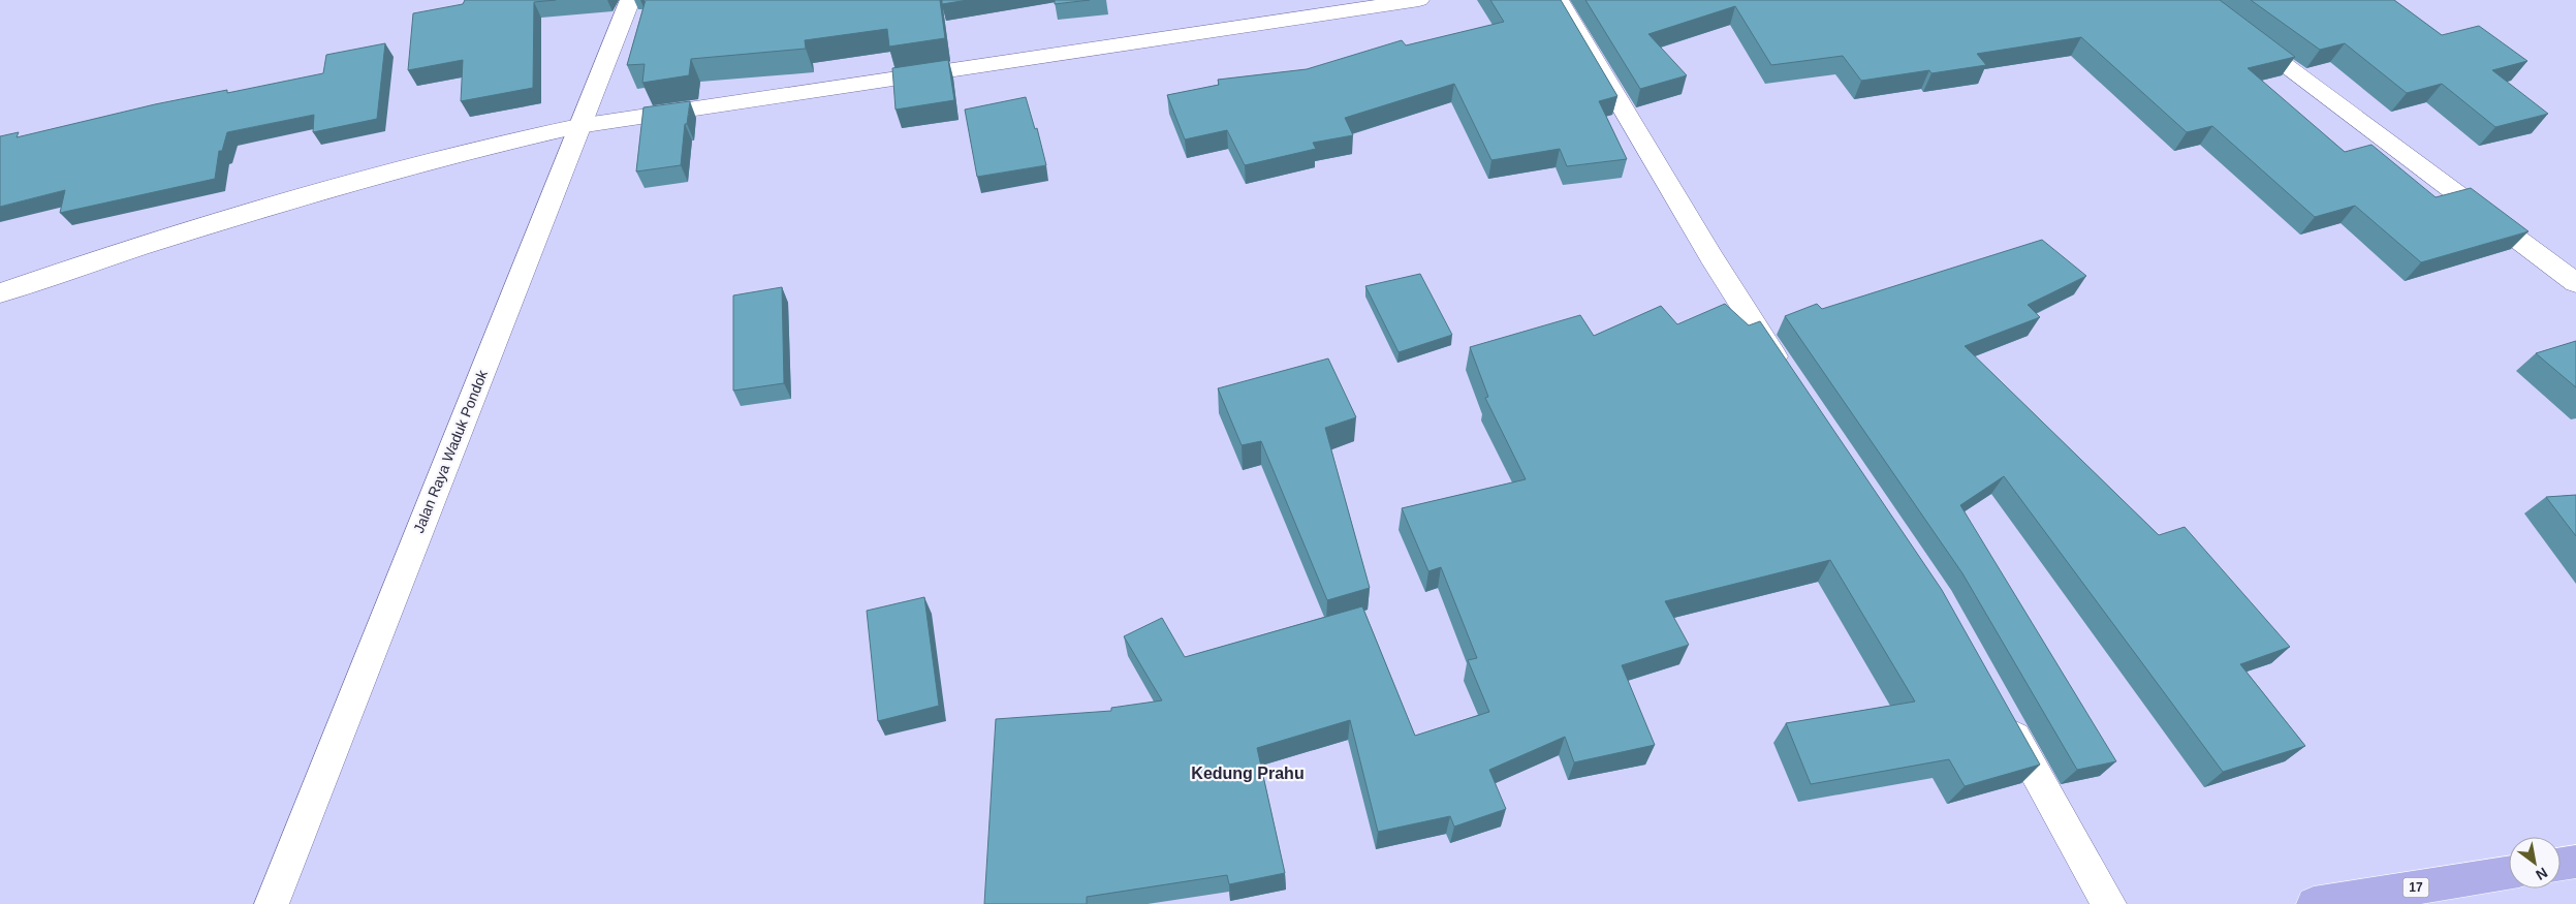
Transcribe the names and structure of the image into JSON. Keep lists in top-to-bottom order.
{
  "streets": {
    "highway": ["17"],
    "street": ["Jalan Raya Waduk Pondok"]
  },
  "districts": ["Kedung Prahu"],
  "north": "bottom right"
}
